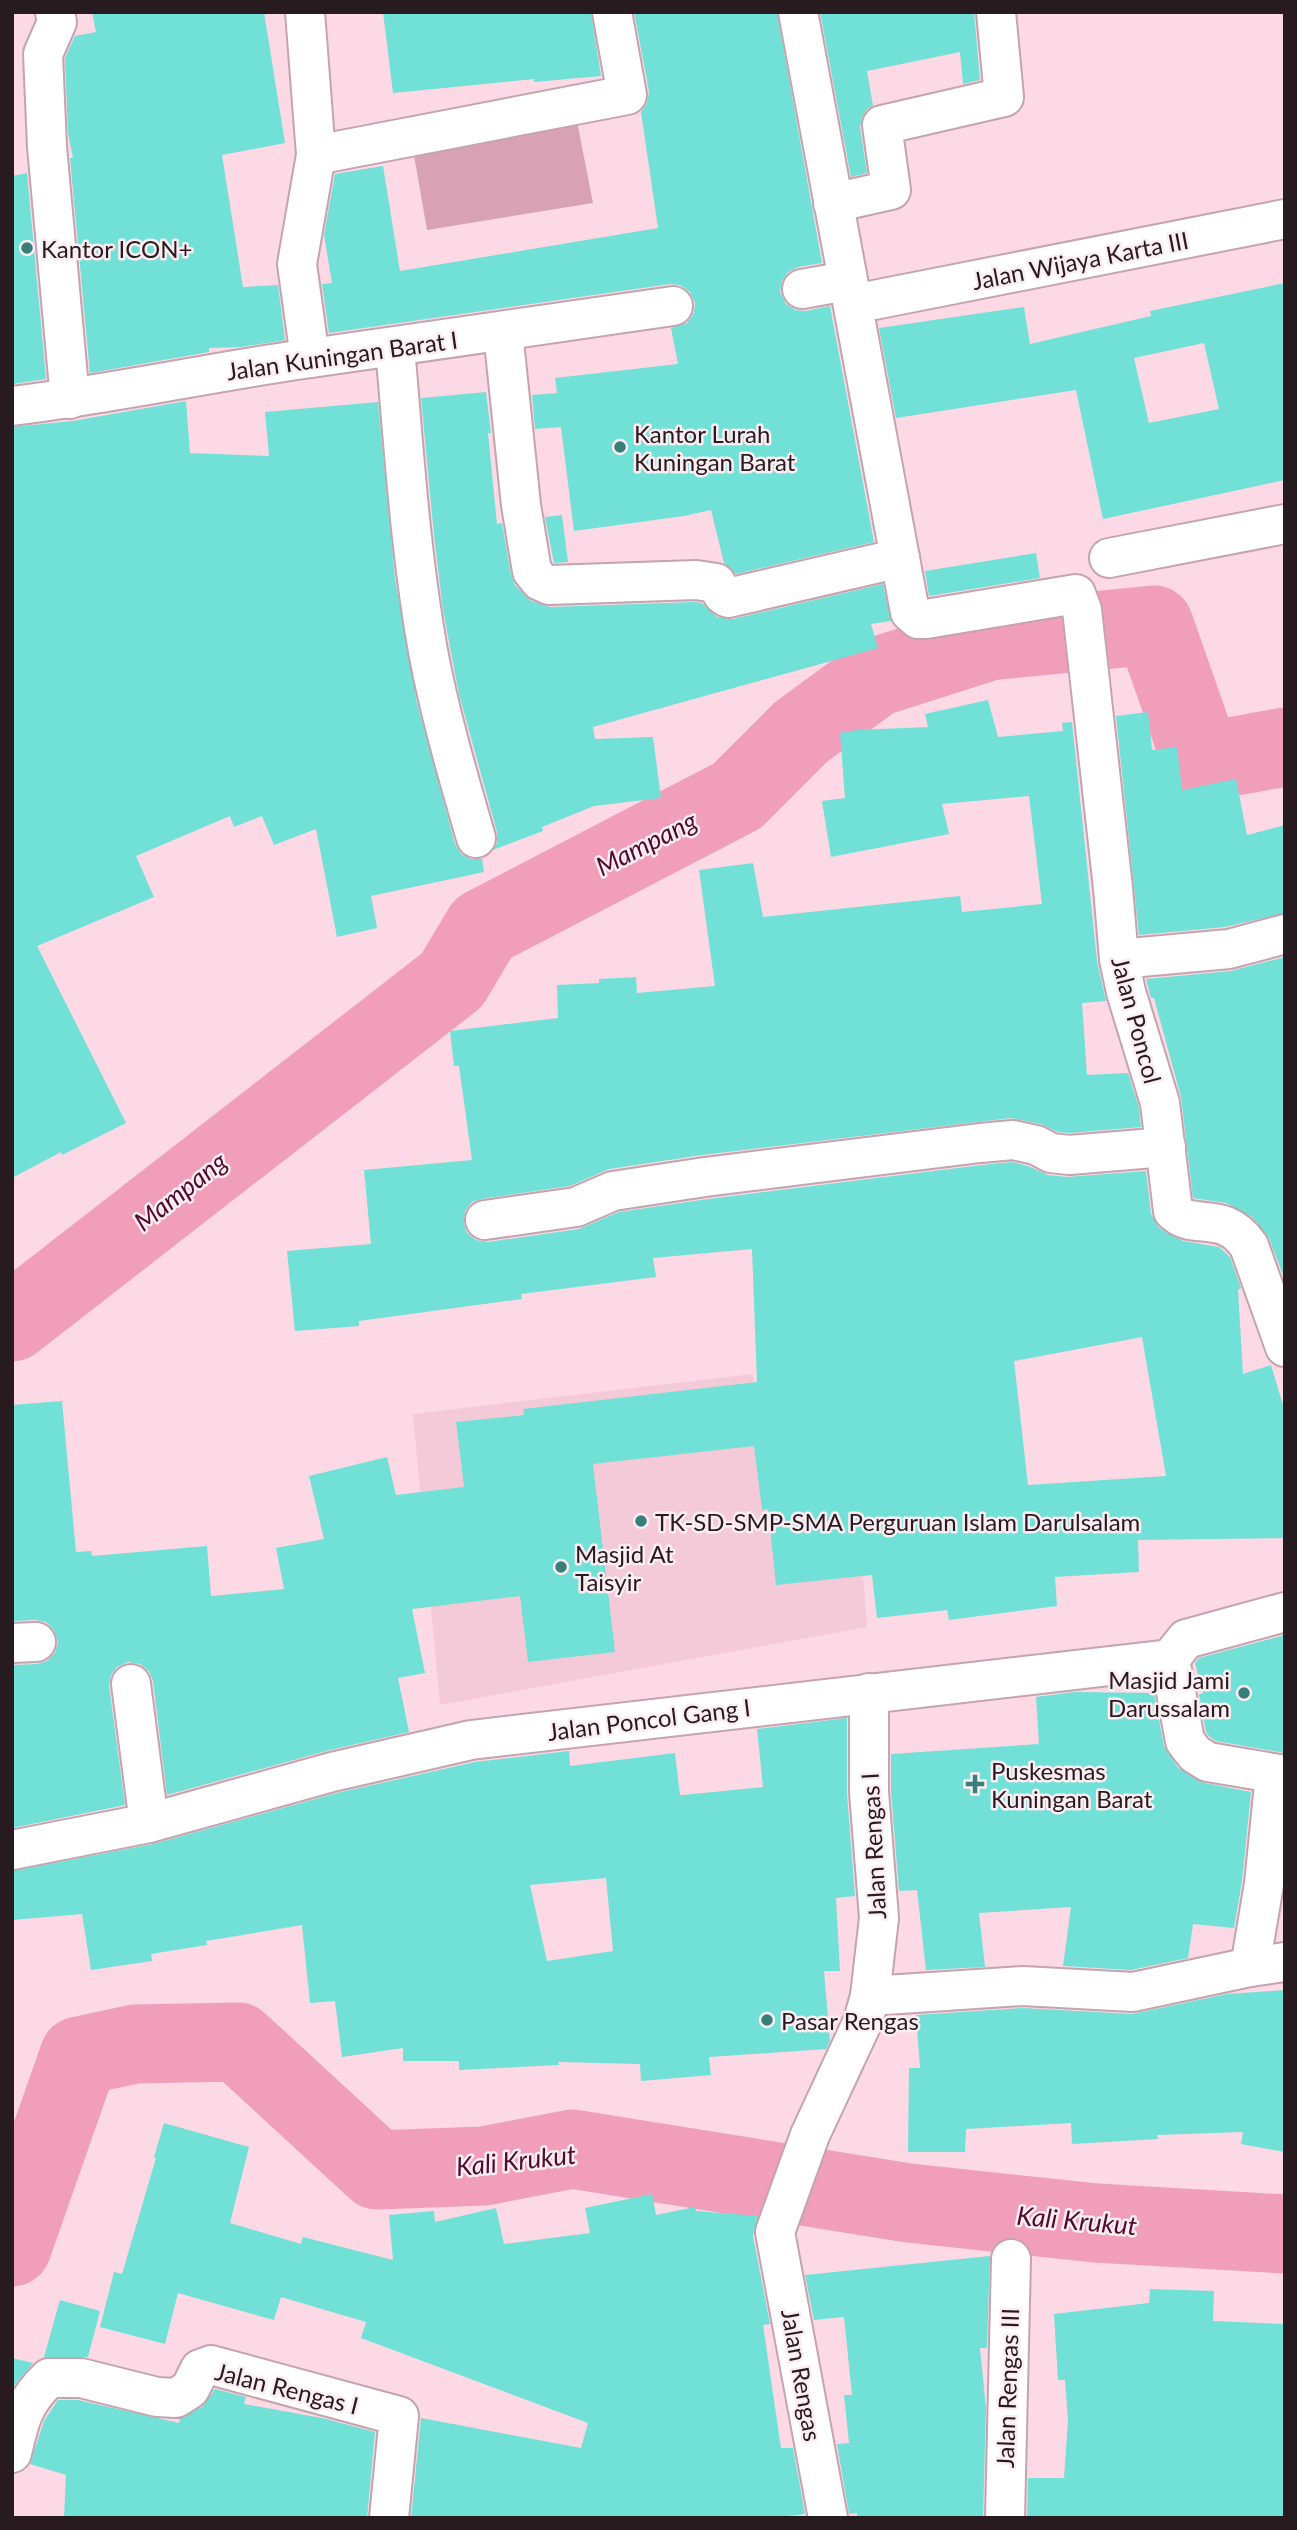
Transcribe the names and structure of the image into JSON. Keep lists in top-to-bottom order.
{
  "streets": {
    "street": [
      "Jalan Wijaya Karta III",
      "Jalan Kuningan Barat I",
      "Jalan Poncol",
      "Jalan Poncol Gang I",
      "Jalan Rengas I",
      "Jalan Rengas",
      "Jalan Rengas III"
    ]
  },
  "crossings": [
    ["Jalan Poncol Gang I", "Jalan Rengas I"],
    ["Jalan Rengas I", "Jalan Rengas"]
  ],
  "water": ["Mampang", "Kali Krukut"],
  "places": {
    "other": [
      "Kantor ICON+",
      "Kantor Lurah Kuningan Barat",
      "TK-SD-SMP-SMA Perguruan Islam Darulsalam",
      "Masjid At Taisyir",
      "Masjid Jami Darussalam",
      "Pasar Rengas"
    ],
    "health": ["Puskesmas Kuningan Barat"]
  }
}
